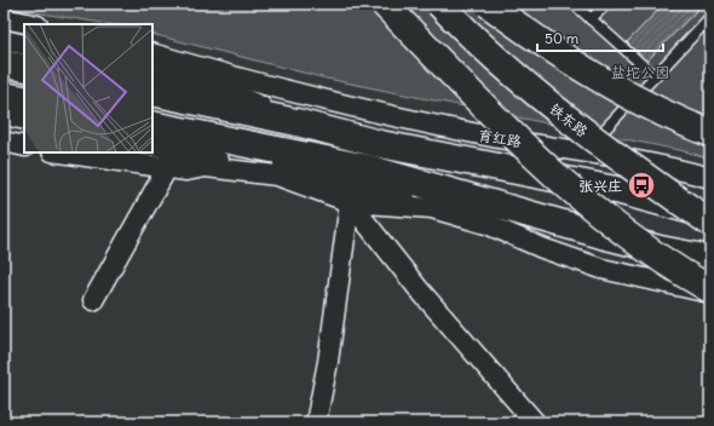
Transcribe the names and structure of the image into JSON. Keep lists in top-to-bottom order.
{
  "streets": {
    "highway": ["铁东路", "育红路"]
  },
  "parks": ["盐坨公园"],
  "places": {
    "bus stop": ["张兴庄"]
  },
  "scale_bar": "50 m"
}
